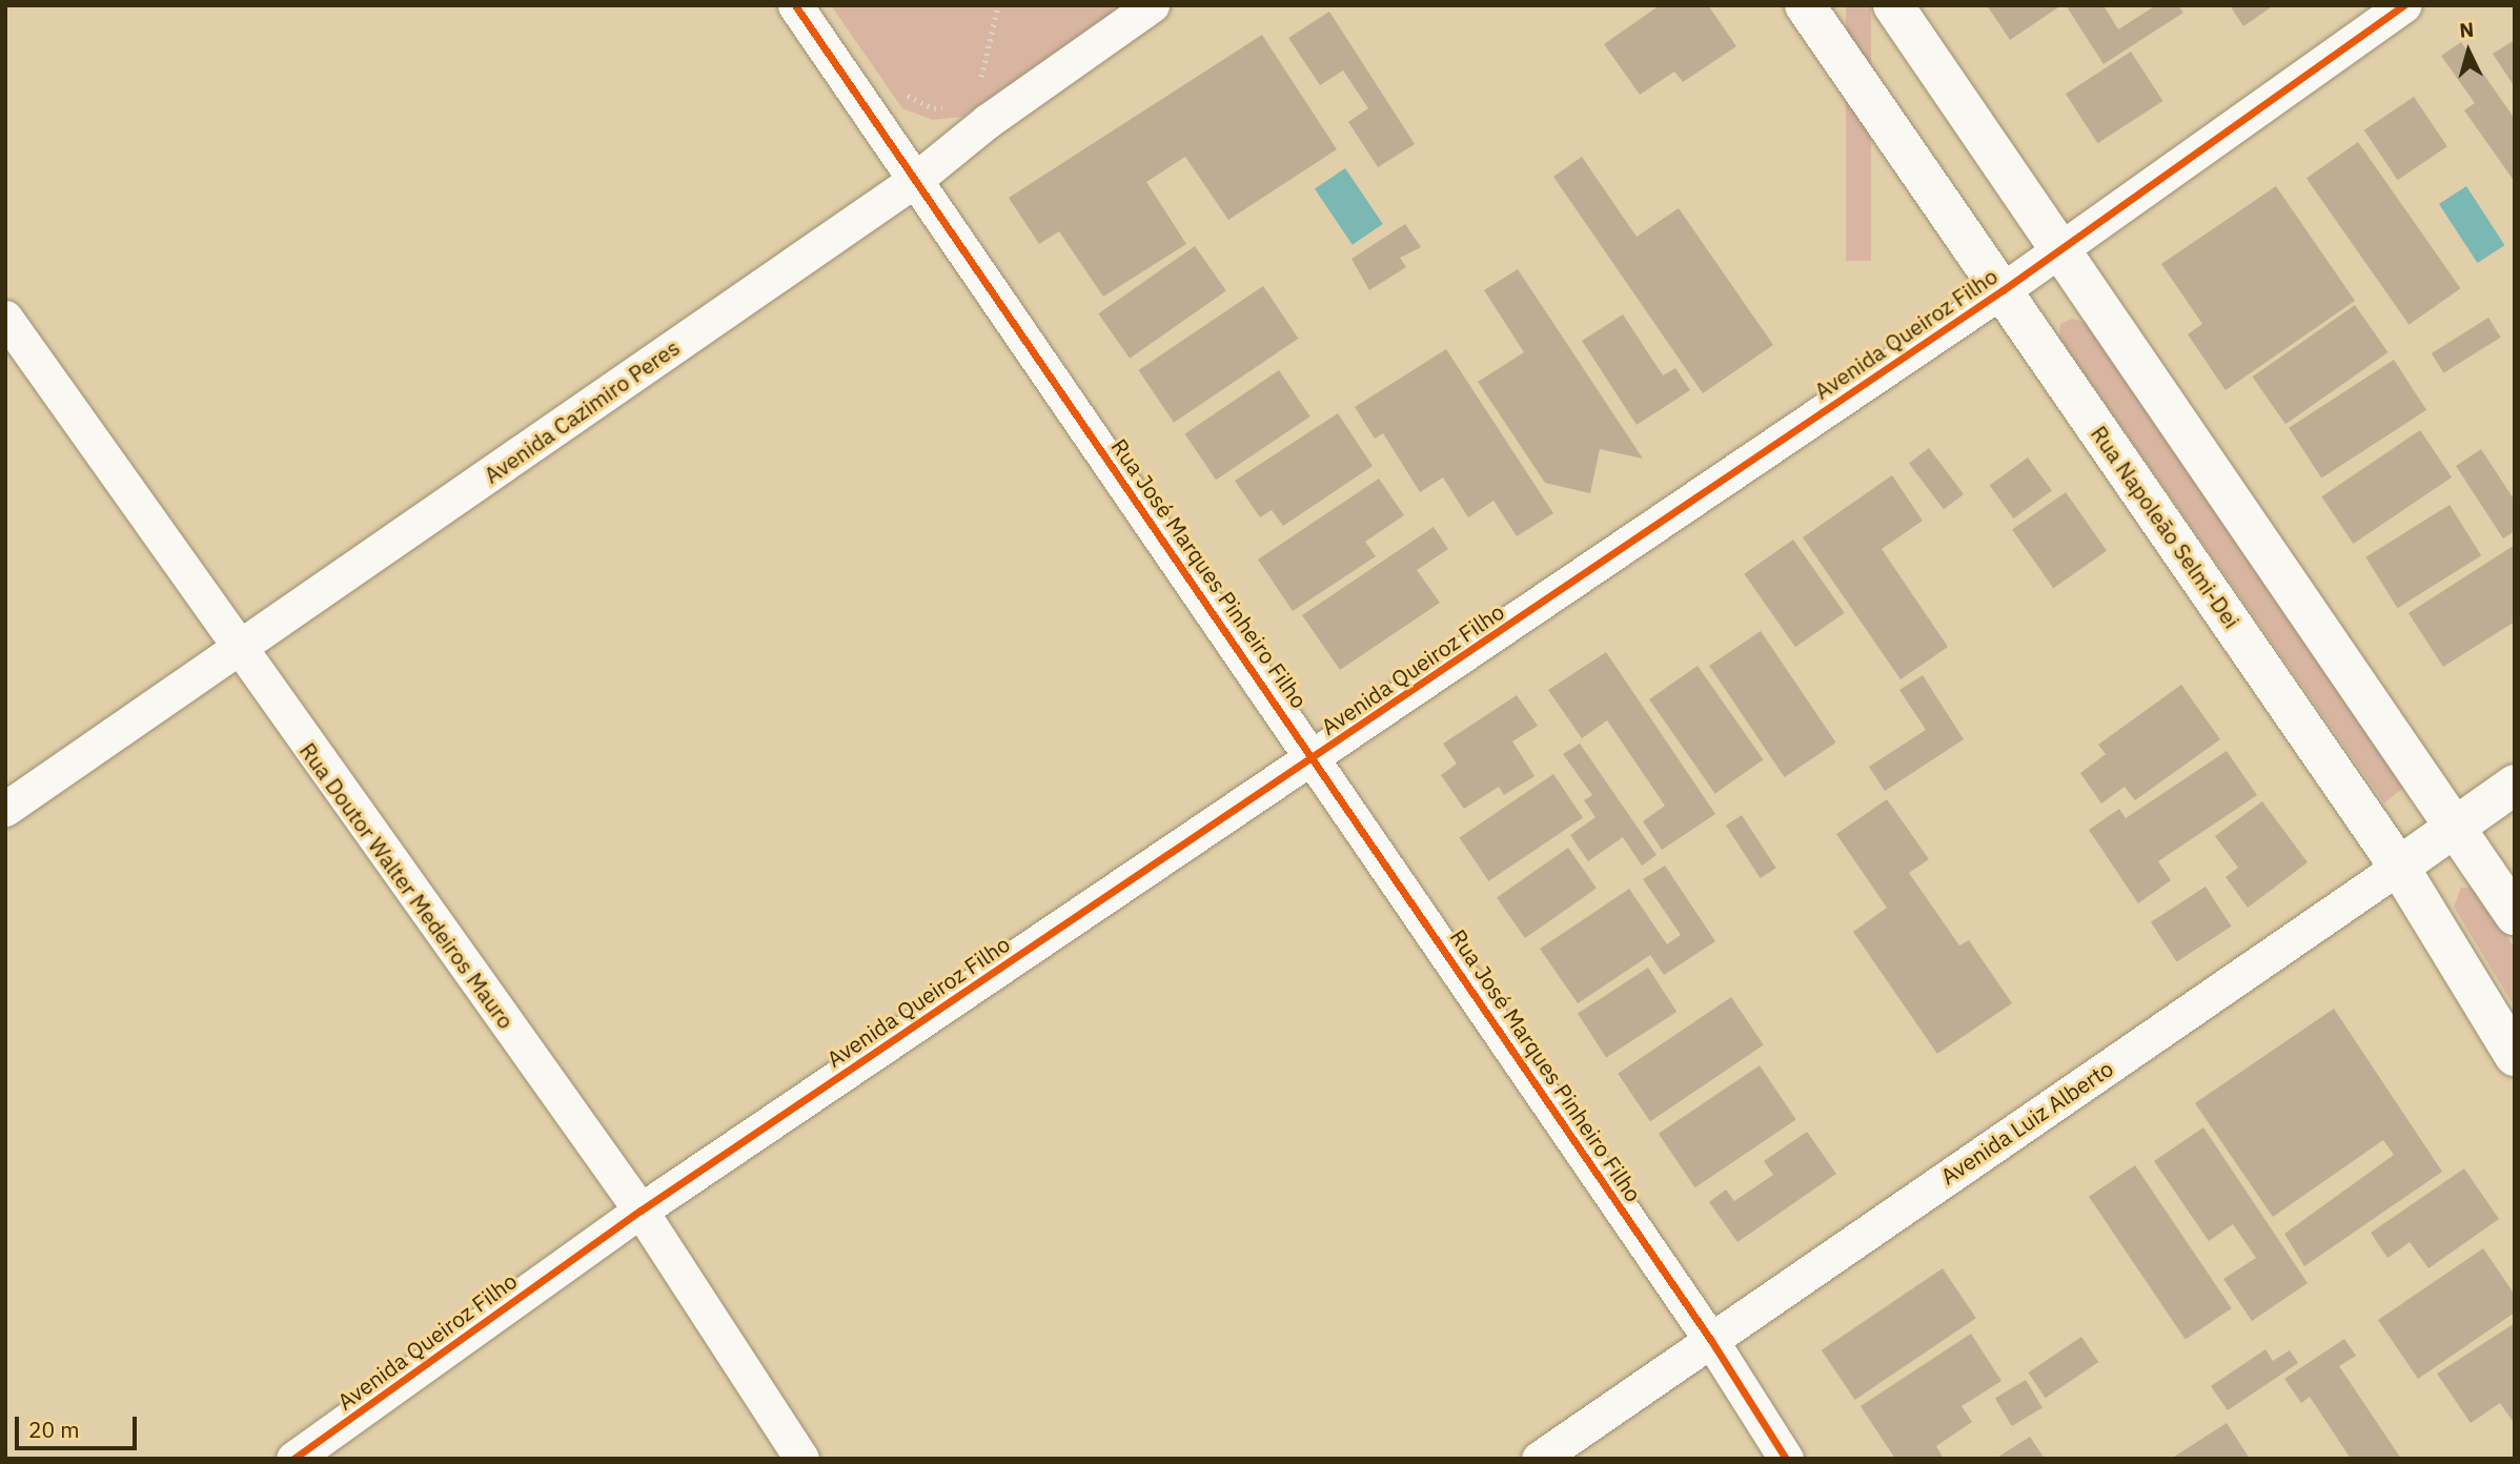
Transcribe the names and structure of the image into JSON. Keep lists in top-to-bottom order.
{
  "streets": {
    "main road": ["Rua Napoleão Selmi-Dei", "Avenida Luiz Alberto"],
    "street": [
      "Avenida Queiroz Filho",
      "Avenida Cazimiro Peres",
      "Rua José Marques Pinheiro Filho",
      "Rua Doutor Walter Medeiros Mauro"
    ]
  },
  "crossings": [
    ["Avenida Queiroz Filho", "Rua Napoleão Selmi-Dei"],
    ["Avenida Queiroz Filho", "Rua José Marques Pinheiro Filho"],
    ["Avenida Queiroz Filho", "Rua Doutor Walter Medeiros Mauro"],
    ["Avenida Cazimiro Peres", "Rua José Marques Pinheiro Filho"],
    ["Avenida Cazimiro Peres", "Rua Doutor Walter Medeiros Mauro"],
    ["Rua Napoleão Selmi-Dei", "Avenida Luiz Alberto"],
    ["Rua José Marques Pinheiro Filho", "Avenida Luiz Alberto"]
  ],
  "scale_bar": "20 m",
  "north": "top"
}
